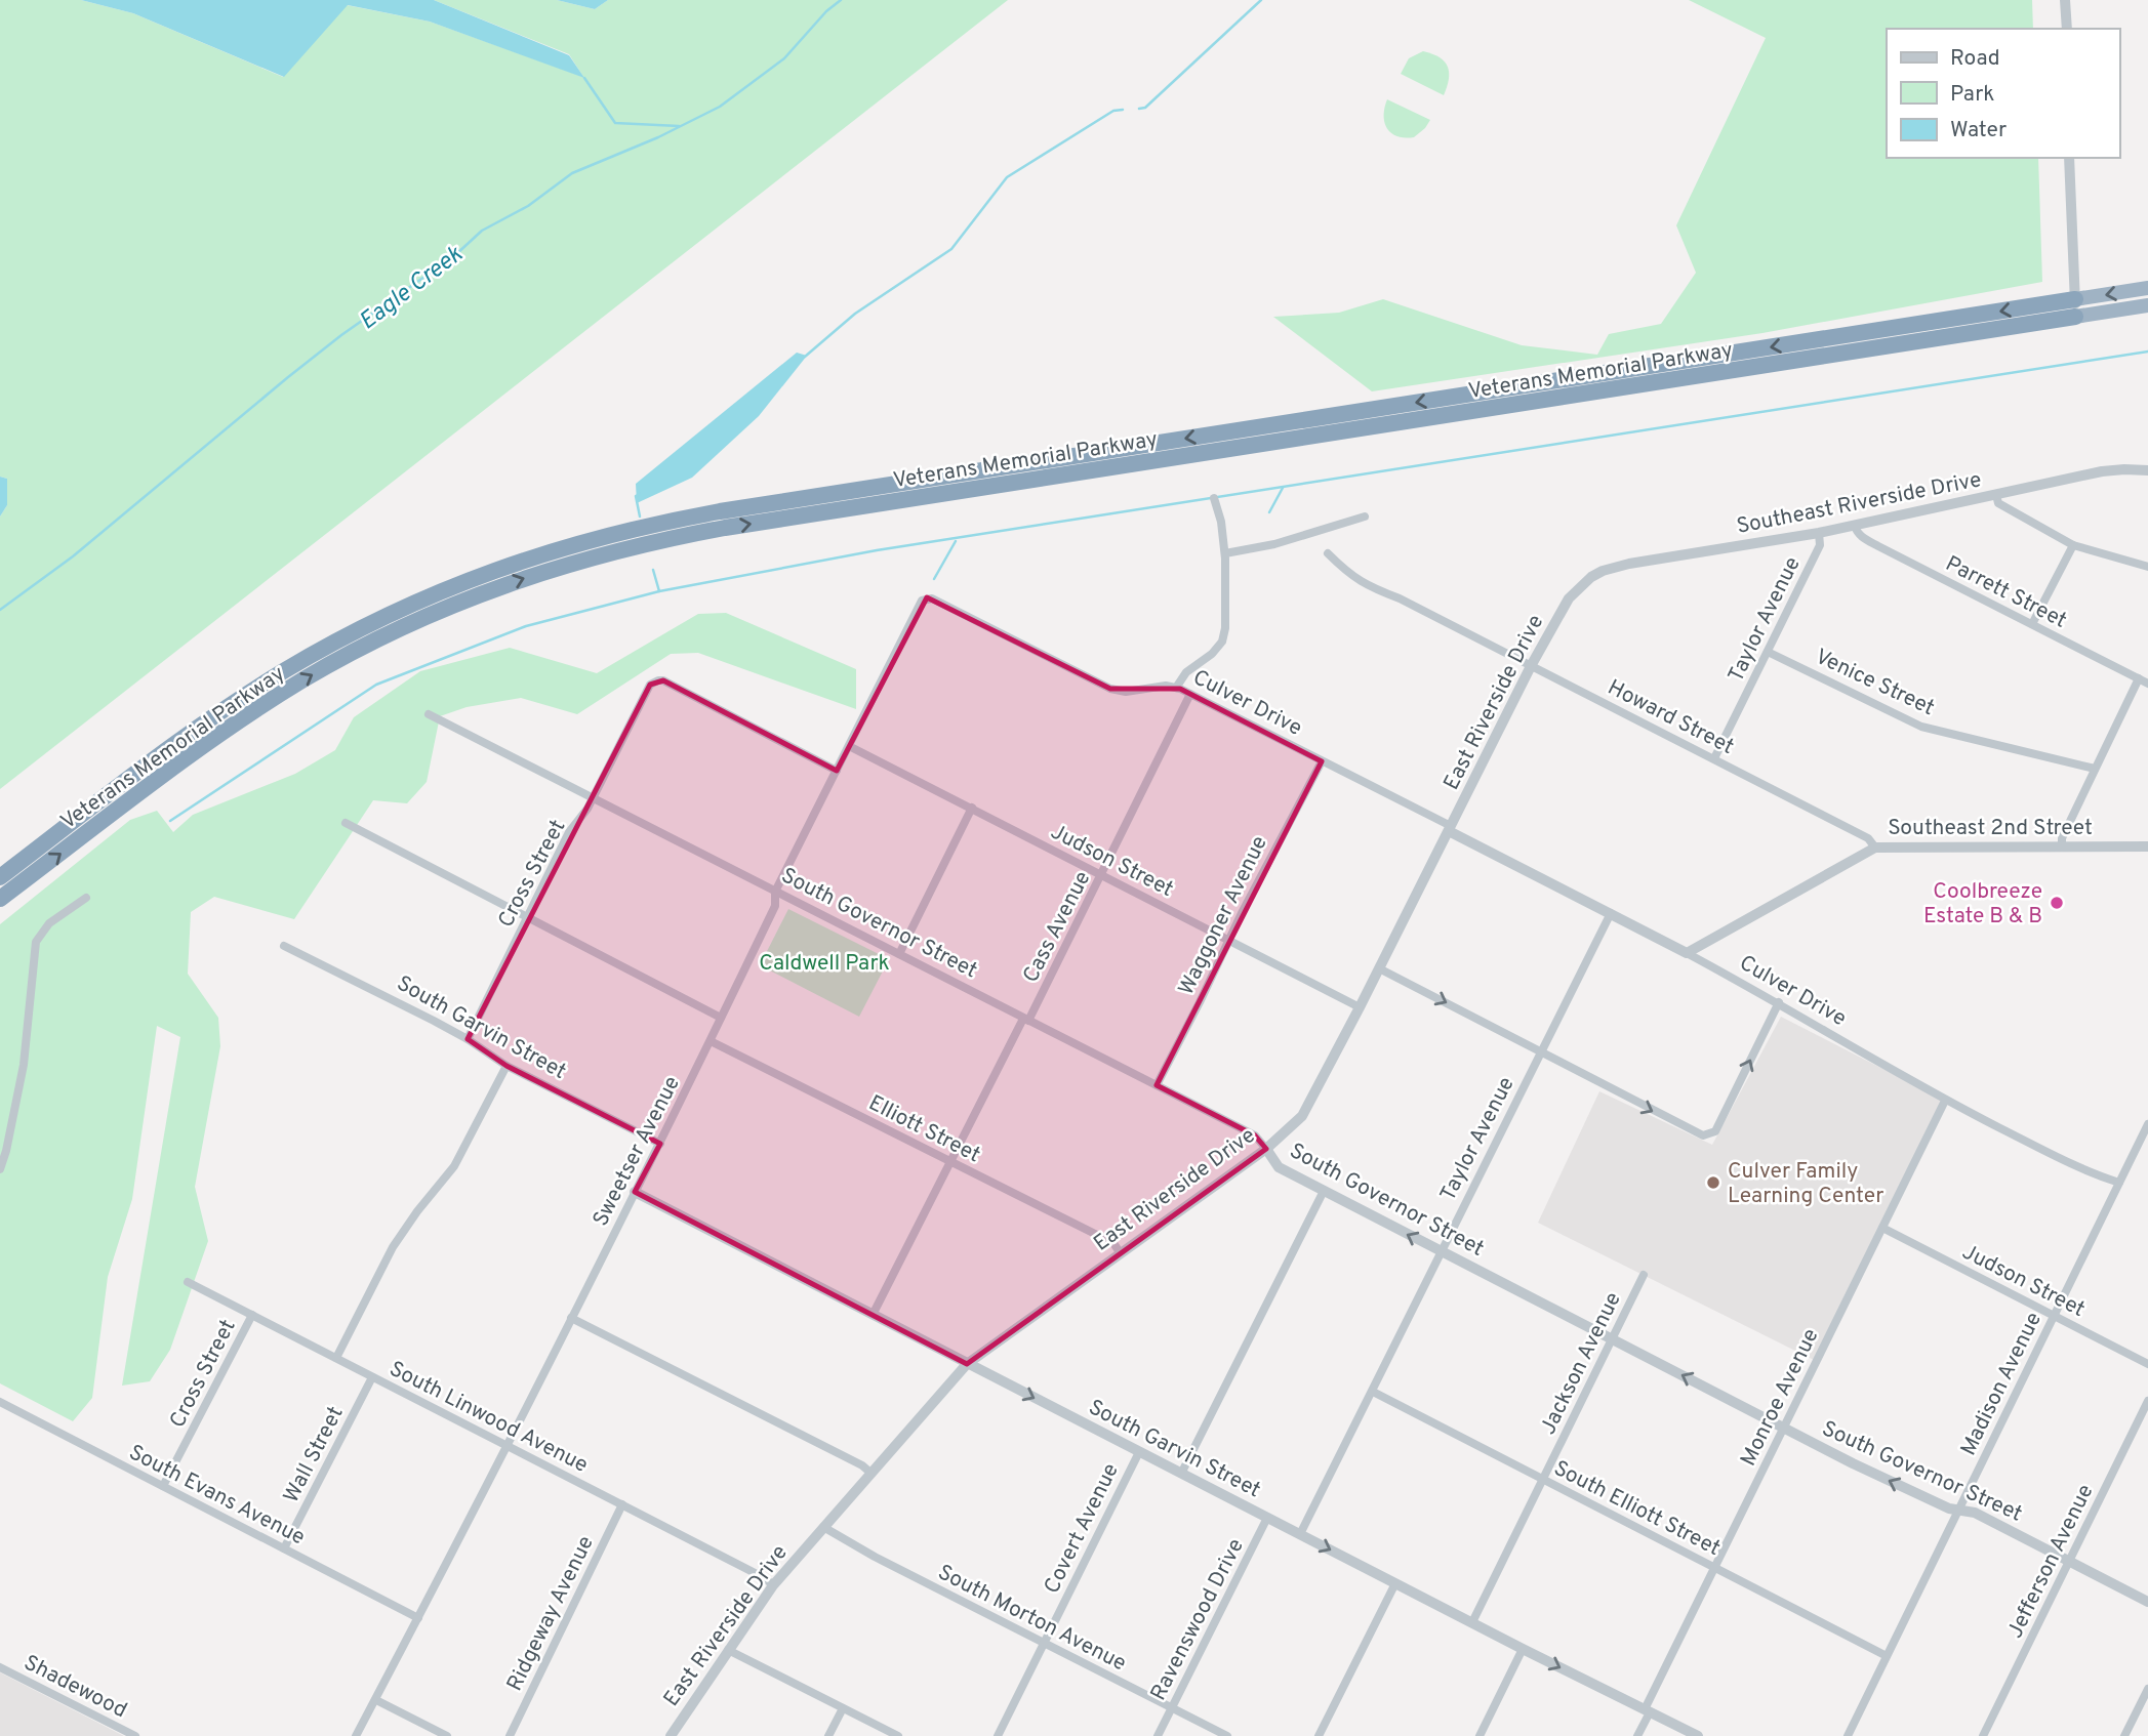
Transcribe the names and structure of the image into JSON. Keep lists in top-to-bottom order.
{
  "streets": {
    "highway": ["Veterans Memorial Parkway"],
    "street": [
      "Southeast Riverside Drive",
      "Parrett Street",
      "Taylor Avenue",
      "Venice Street",
      "Culver Drive",
      "East Riverside Drive",
      "Howard Street",
      "Southeast 2nd Street",
      "Judson Street",
      "Cross Street",
      "Waggoner Avenue",
      "South Governor Street",
      "Cass Avenue",
      "South Garvin Street",
      "Elliott Street",
      "Sweetser Avenue",
      "Jackson Avenue",
      "Madison Avenue",
      "Monroe Avenue",
      "South Linwood Avenue",
      "Wall Street",
      "South Evans Avenue",
      "South Elliott Street",
      "Covert Avenue",
      "Jefferson Avenue",
      "Ridgeway Avenue",
      "South Morton Avenue",
      "Ravenswood Drive",
      "Shadewood"
    ]
  },
  "crossings": [
    ["Southeast Riverside Drive", "Parrett Street"],
    ["Southeast Riverside Drive", "Taylor Avenue"],
    ["Southeast Riverside Drive", "East Riverside Drive"],
    ["Taylor Avenue", "Venice Street"],
    ["Taylor Avenue", "Culver Drive"],
    ["Taylor Avenue", "Howard Street"],
    ["Taylor Avenue", "South Governor Street"],
    ["Taylor Avenue", "South Garvin Street"],
    ["Taylor Avenue", "South Elliott Street"],
    ["Culver Drive", "East Riverside Drive"],
    ["Culver Drive", "Southeast 2nd Street"],
    ["Culver Drive", "Waggoner Avenue"],
    ["Culver Drive", "Cass Avenue"],
    ["Culver Drive", "Sweetser Avenue"],
    ["Culver Drive", "Madison Avenue"],
    ["Culver Drive", "Monroe Avenue"],
    ["East Riverside Drive", "Howard Street"],
    ["East Riverside Drive", "Judson Street"],
    ["East Riverside Drive", "South Governor Street"],
    ["East Riverside Drive", "South Garvin Street"],
    ["East Riverside Drive", "Elliott Street"],
    ["East Riverside Drive", "South Linwood Avenue"],
    ["East Riverside Drive", "South Morton Avenue"],
    ["Howard Street", "Southeast 2nd Street"],
    ["Judson Street", "Waggoner Avenue"],
    ["Judson Street", "Cass Avenue"],
    ["Judson Street", "Sweetser Avenue"],
    ["Judson Street", "Madison Avenue"],
    ["Judson Street", "Monroe Avenue"],
    ["Cross Street", "South Governor Street"],
    ["Cross Street", "South Garvin Street"],
    ["Cross Street", "Sweetser Avenue"],
    ["Cross Street", "South Linwood Avenue"],
    ["Cross Street", "South Evans Avenue"],
    ["Waggoner Avenue", "South Governor Street"],
    ["South Governor Street", "Cass Avenue"],
    ["South Governor Street", "Sweetser Avenue"],
    ["South Governor Street", "Jackson Avenue"],
    ["South Governor Street", "Madison Avenue"],
    ["South Governor Street", "Monroe Avenue"],
    ["South Governor Street", "Jefferson Avenue"],
    ["Cass Avenue", "South Garvin Street"],
    ["Cass Avenue", "Elliott Street"],
    ["South Garvin Street", "Sweetser Avenue"],
    ["South Garvin Street", "Jackson Avenue"],
    ["South Garvin Street", "Monroe Avenue"],
    ["South Garvin Street", "Covert Avenue"],
    ["South Garvin Street", "Ravenswood Drive"],
    ["Elliott Street", "Sweetser Avenue"],
    ["Sweetser Avenue", "South Linwood Avenue"],
    ["Sweetser Avenue", "South Evans Avenue"],
    ["Jackson Avenue", "South Elliott Street"],
    ["Madison Avenue", "South Elliott Street"],
    ["Monroe Avenue", "South Elliott Street"],
    ["South Linwood Avenue", "Wall Street"],
    ["South Linwood Avenue", "Ridgeway Avenue"],
    ["Wall Street", "South Evans Avenue"],
    ["Covert Avenue", "South Morton Avenue"],
    ["South Morton Avenue", "Ravenswood Drive"]
  ],
  "water": ["Eagle Creek"],
  "parks": ["Caldwell Park"],
  "places": ["Coolbreeze Estate B & B", "Culver Family Learning Center"],
  "legend": ["Road", "Park", "Water"]
}
